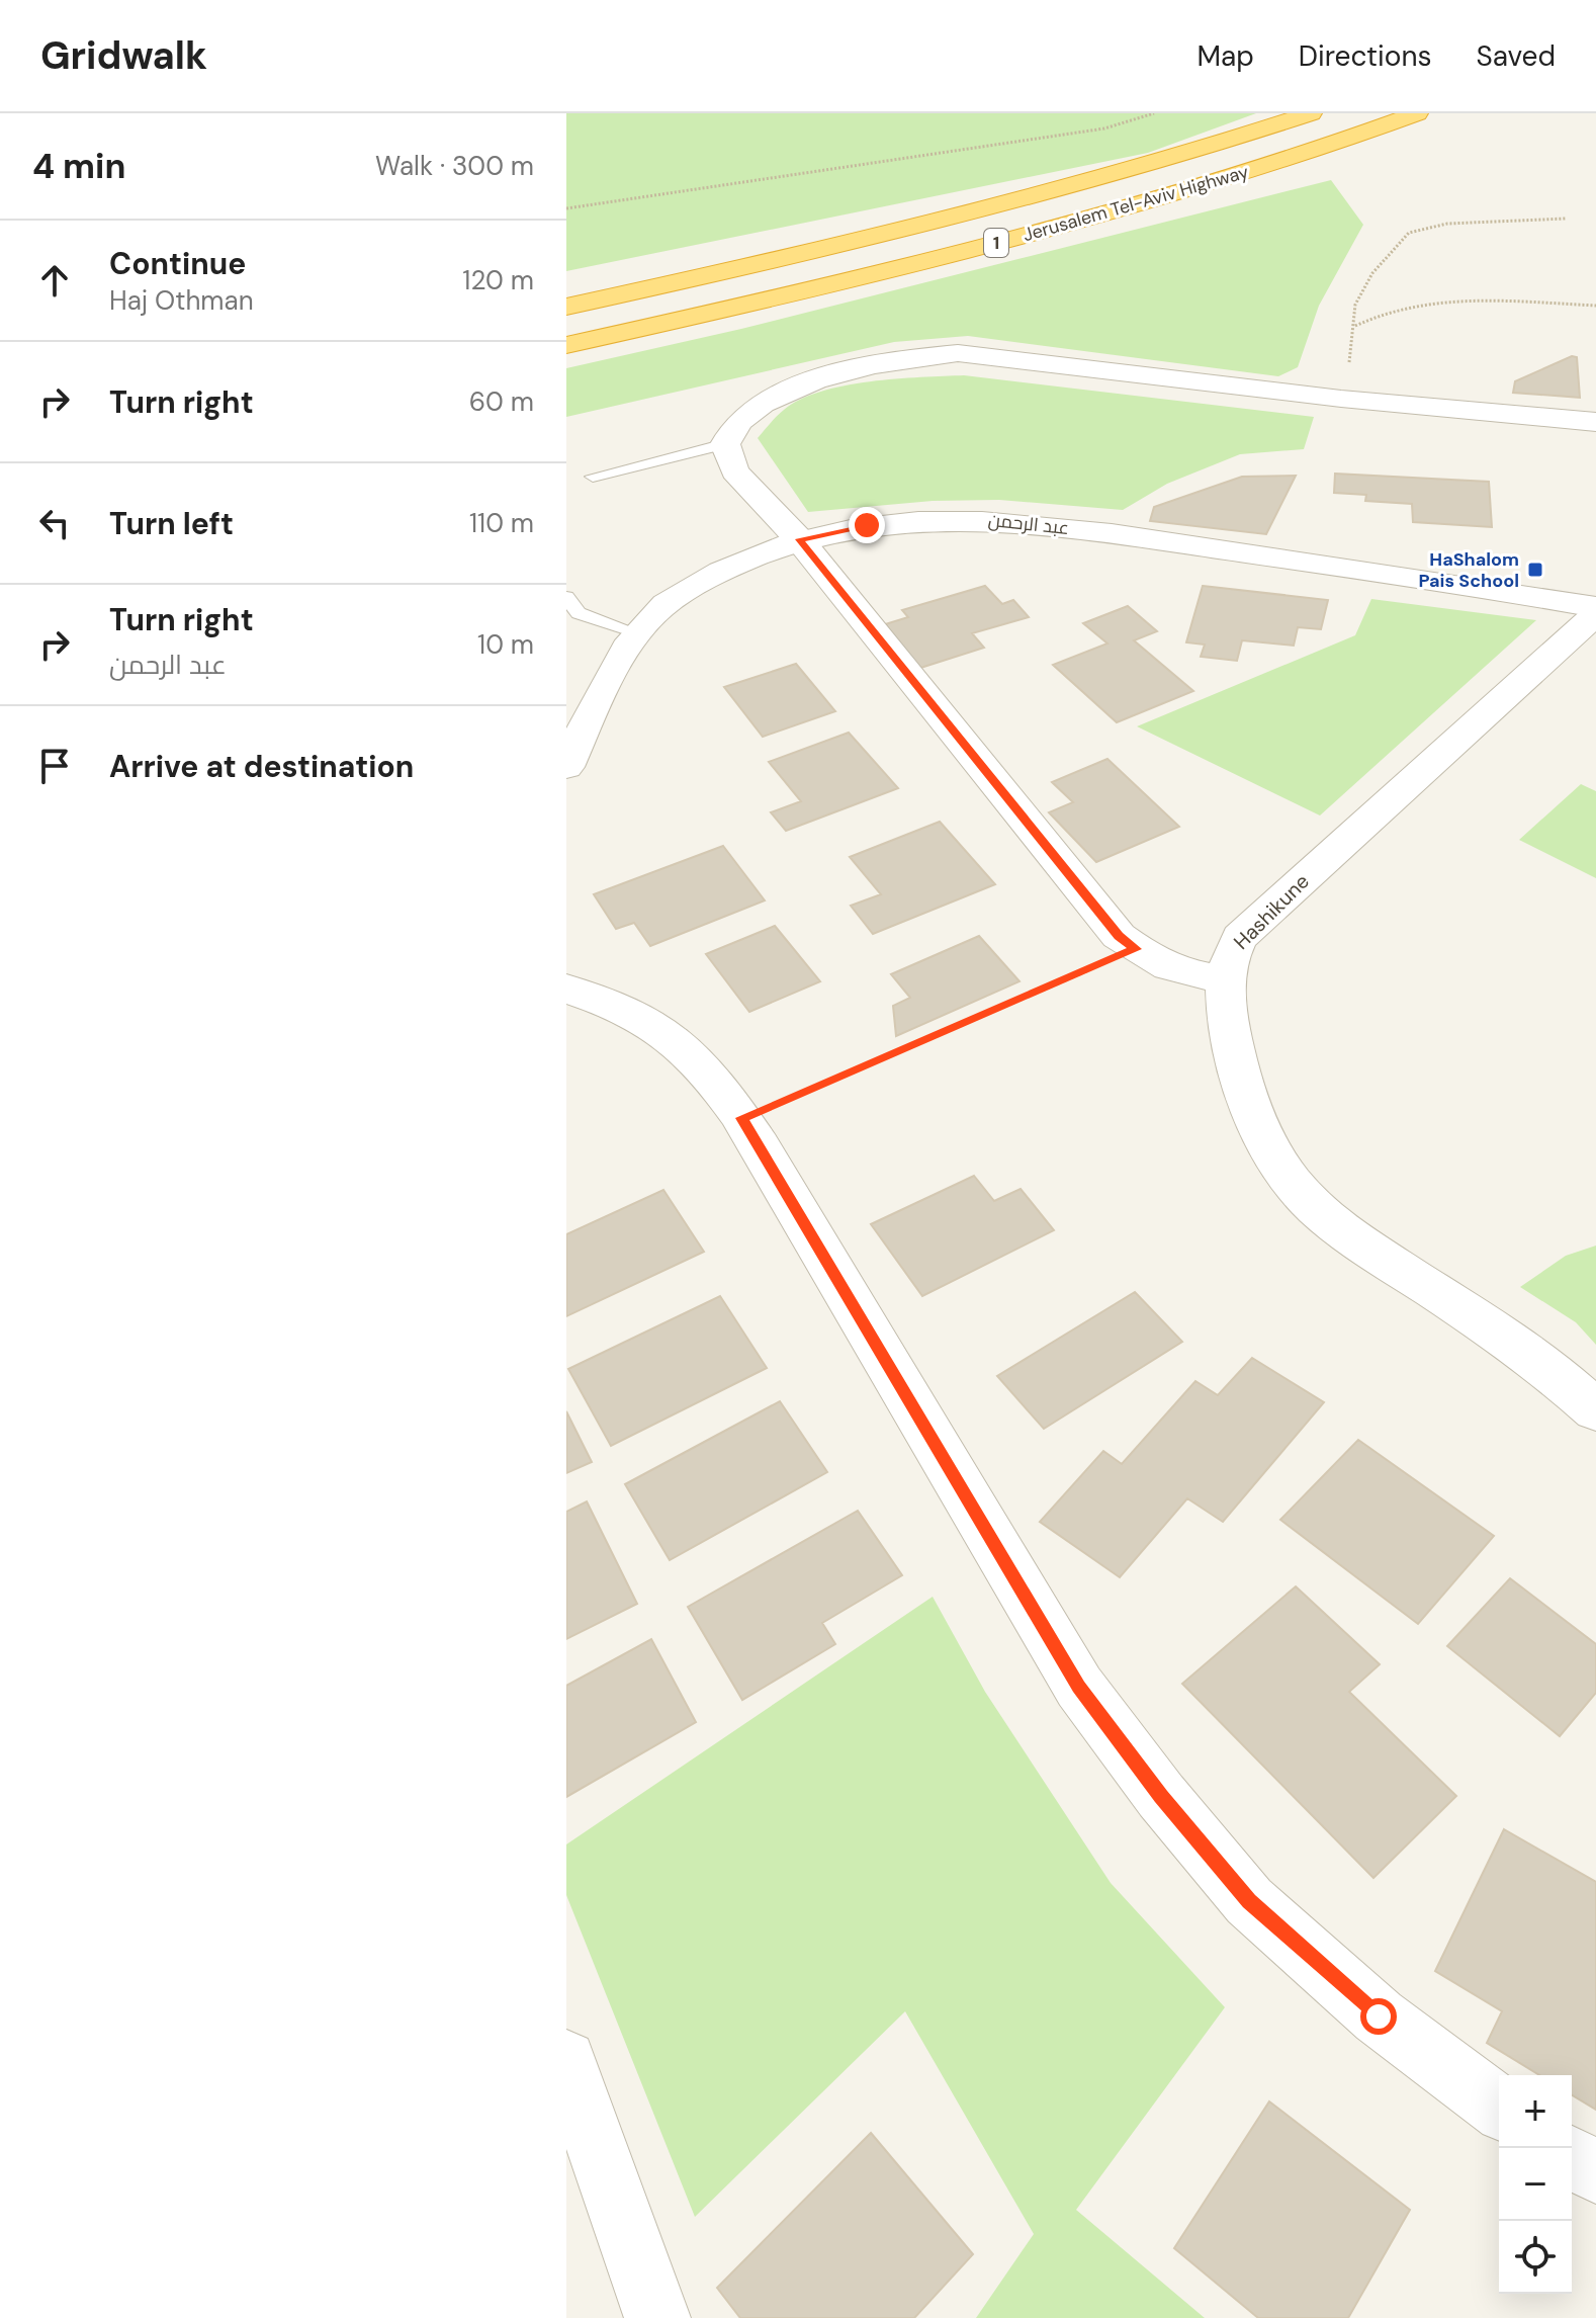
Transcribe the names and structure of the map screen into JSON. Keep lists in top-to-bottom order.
{
  "streets": {
    "highway": ["Jerusalem Tel-Aviv Highway", "1"],
    "street": ["عبد الرحمن", "Hashikune"]
  },
  "places": {
    "transit": ["HaShalom Pais School"]
  },
  "page": {
    "header": "Gridwalk",
    "nav": ["Map", "Directions", "Saved"],
    "heading": ["4 min", "Walk · 300 m"],
    "list": [
      ["Continue", "Haj Othman", "120 m"],
      ["Turn right", "60 m"],
      ["Turn left", "110 m"],
      ["Turn right", "عبد الرحمن", "10 m"],
      "Arrive at destination"
    ],
    "map_buttons": ["+", "−"]
  }
}
